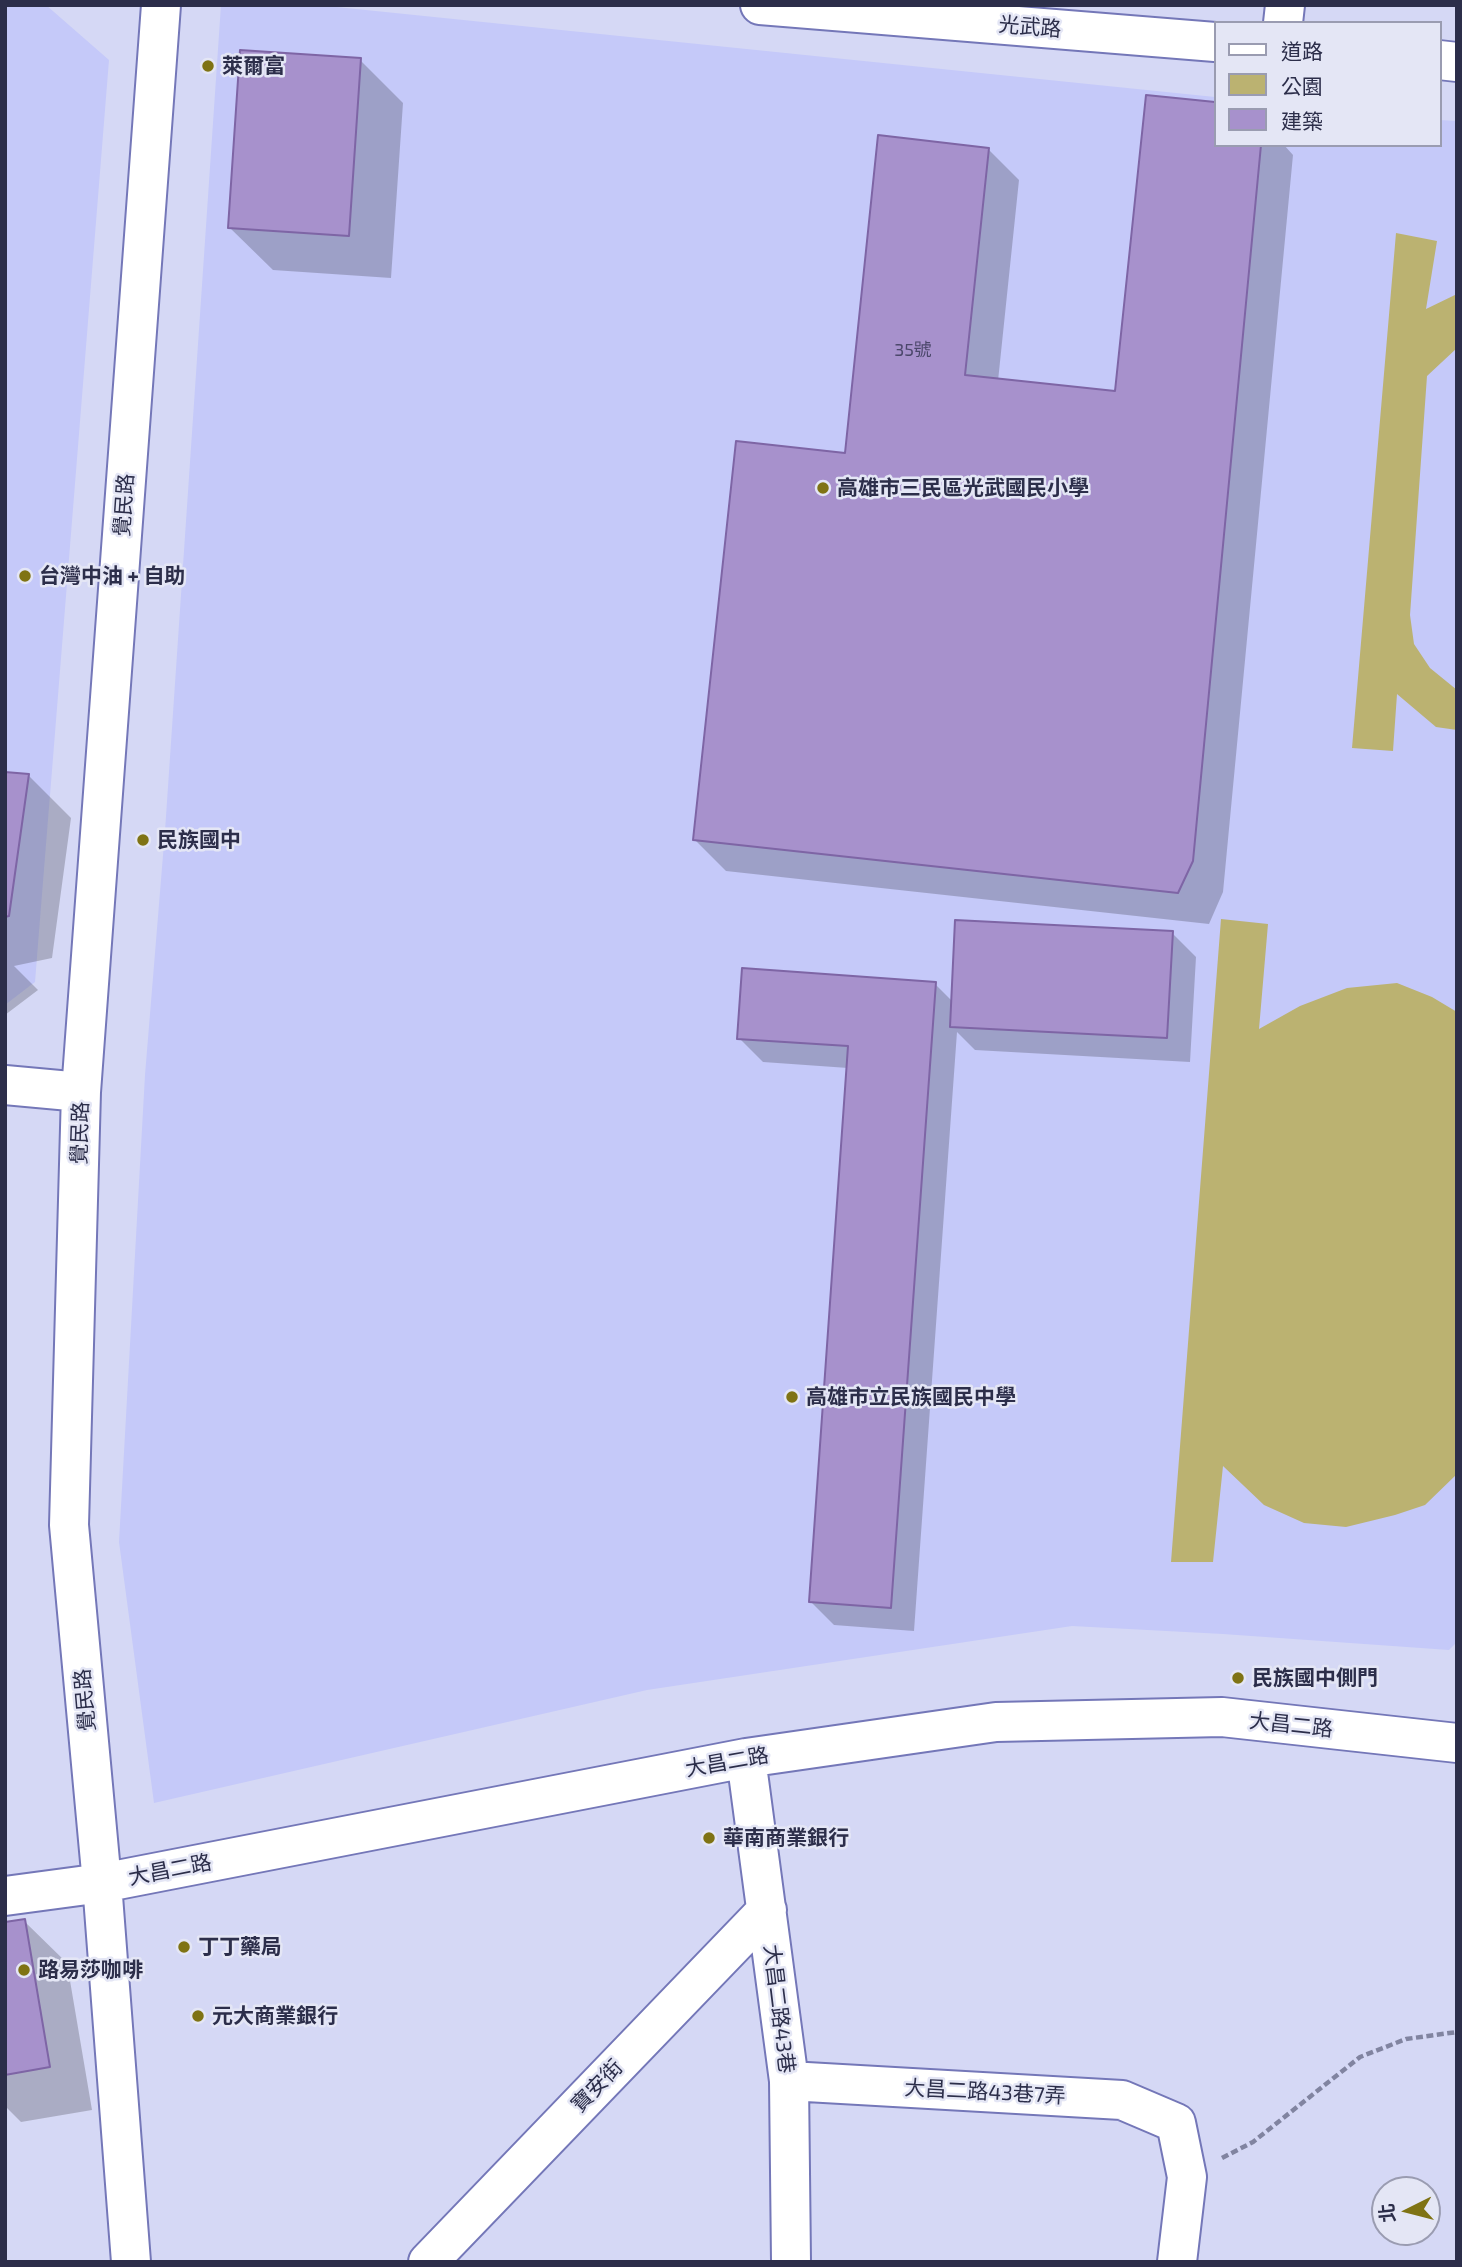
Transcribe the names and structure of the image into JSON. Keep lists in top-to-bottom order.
{
  "streets": {
    "street": [
      "光武路",
      "覺民路",
      "大昌二路",
      "大昌二路43巷",
      "寶安街",
      "大昌二路43巷7弄"
    ]
  },
  "crossings": [
    ["覺民路", "大昌二路"],
    ["大昌二路", "大昌二路43巷"],
    ["大昌二路43巷", "寶安街"],
    ["大昌二路43巷", "大昌二路43巷7弄"]
  ],
  "places": [
    "萊爾富",
    "高雄市三民區光武國民小學",
    "台灣中油 + 自助",
    "民族國中",
    "高雄市立民族國民中學",
    "民族國中側門",
    "華南商業銀行",
    "丁丁藥局",
    "路易莎咖啡",
    "元大商業銀行"
  ],
  "house_numbers": ["35號"],
  "legend": ["道路", "公園", "建築"],
  "north": "left"
}
